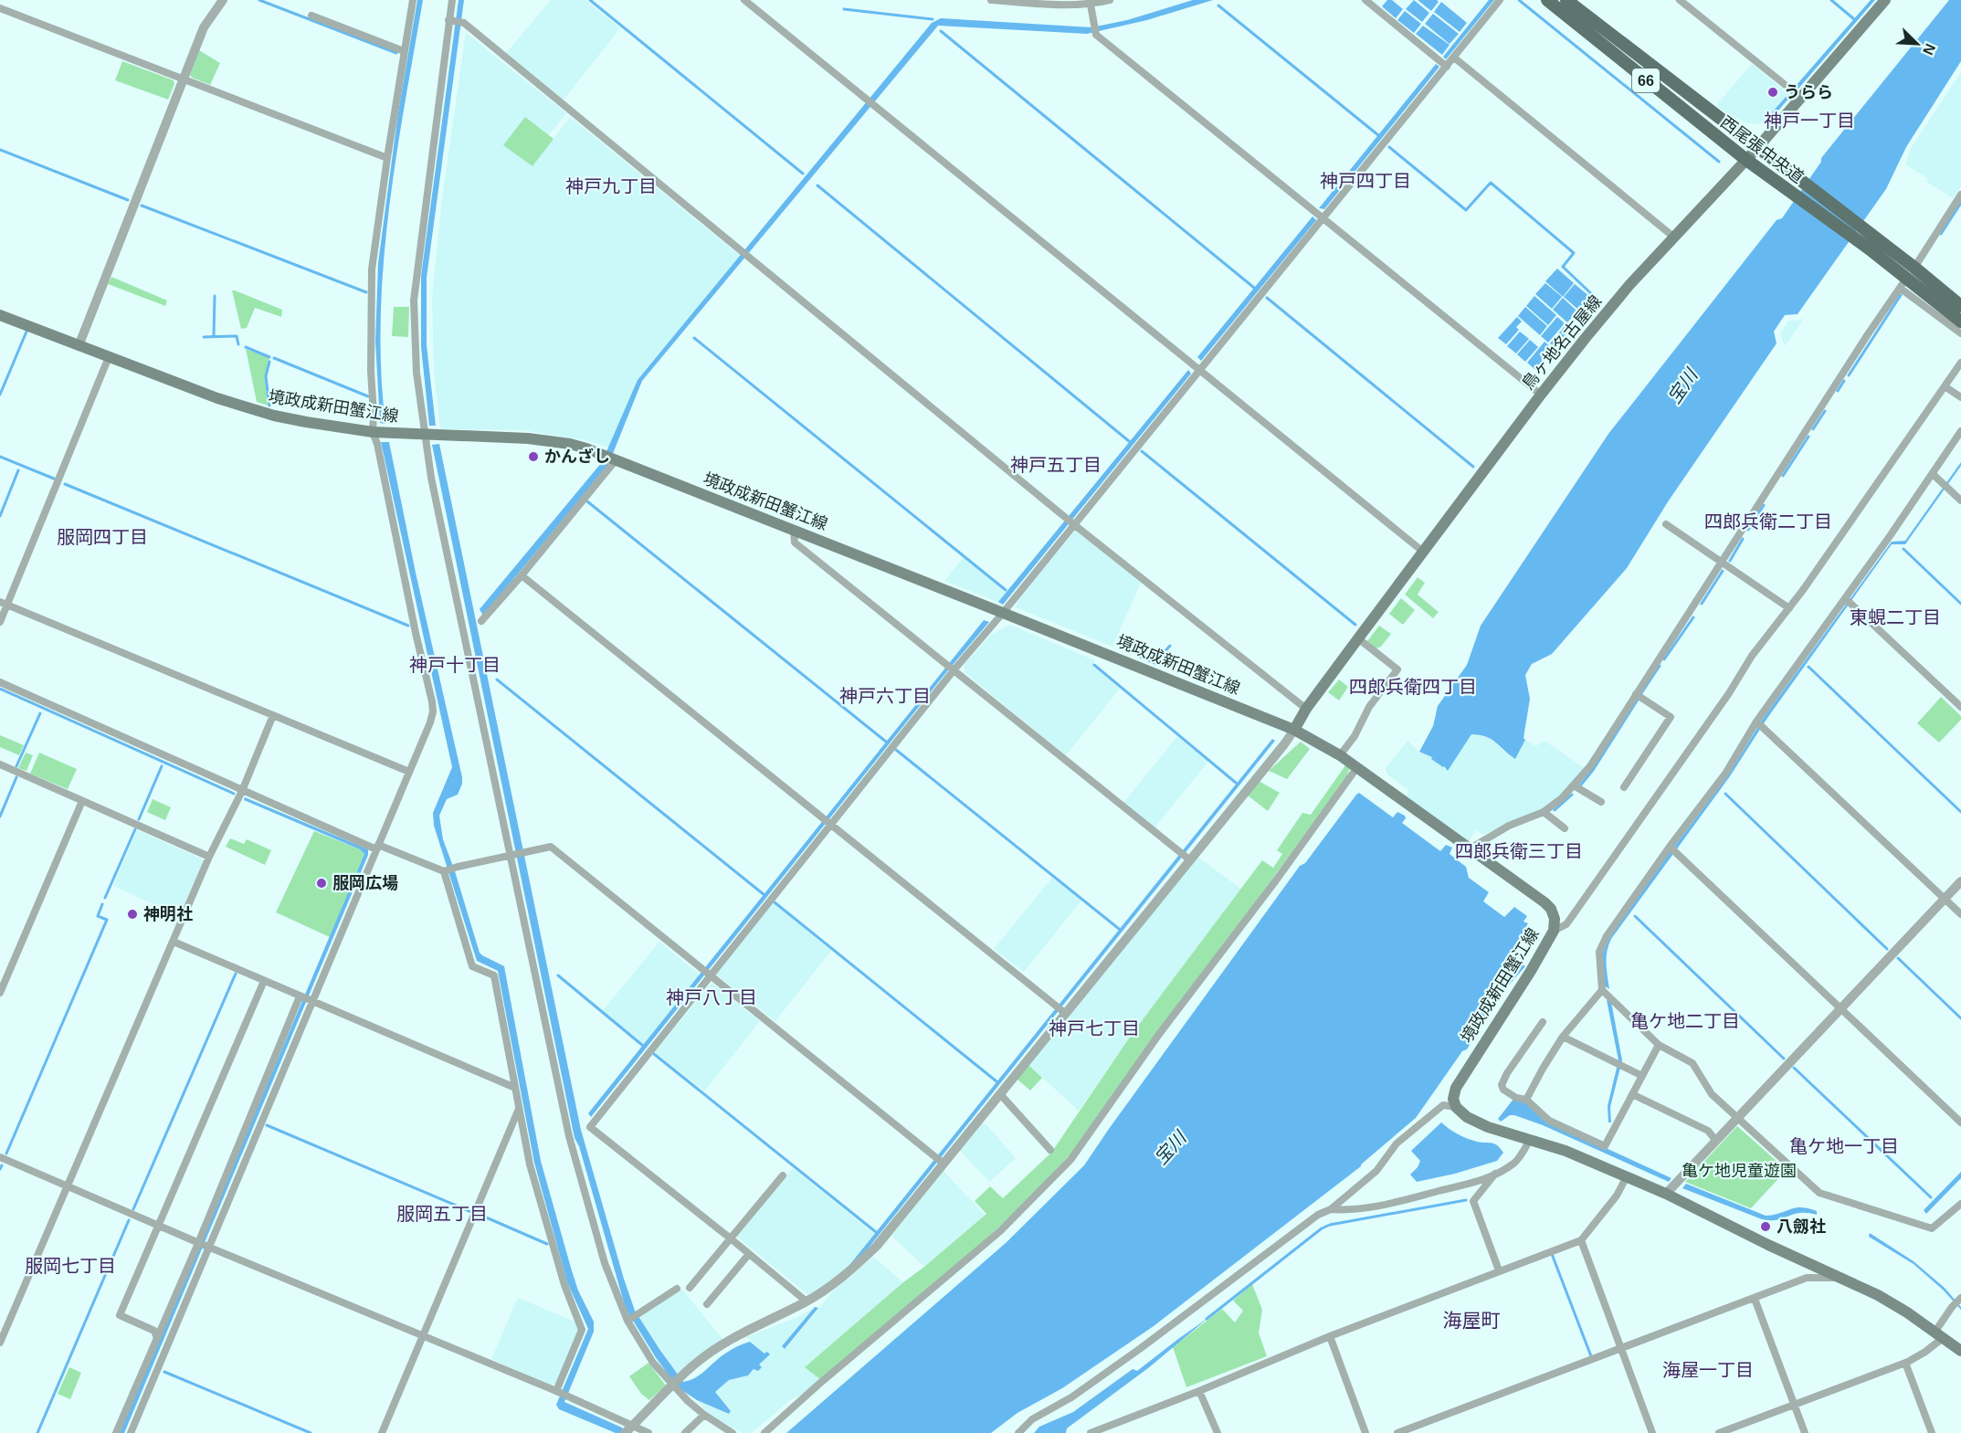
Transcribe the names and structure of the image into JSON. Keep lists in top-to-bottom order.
{
  "streets": {
    "main road": [
      "66",
      "西尾張中央道",
      "鳥ヶ地名古屋線",
      "境政成新田蟹江線"
    ]
  },
  "crossings": [
    ["西尾張中央道", "鳥ヶ地名古屋線"],
    ["鳥ヶ地名古屋線", "境政成新田蟹江線"]
  ],
  "districts": [
    "神戸一丁目",
    "神戸四丁目",
    "神戸九丁目",
    "神戸五丁目",
    "四郎兵衛二丁目",
    "服岡四丁目",
    "東蜆二丁目",
    "神戸十丁目",
    "四郎兵衛四丁目",
    "神戸六丁目",
    "四郎兵衛三丁目",
    "神戸八丁目",
    "亀ケ地二丁目",
    "神戸七丁目",
    "亀ケ地一丁目",
    "服岡五丁目",
    "服岡七丁目",
    "海屋町",
    "海屋一丁目"
  ],
  "water": ["宝川"],
  "parks": ["亀ケ地児童遊園"],
  "places": [
    "うらら",
    "かんざし",
    "服岡広場",
    "神明社",
    "八劔社"
  ],
  "north": "bottom right"
}
